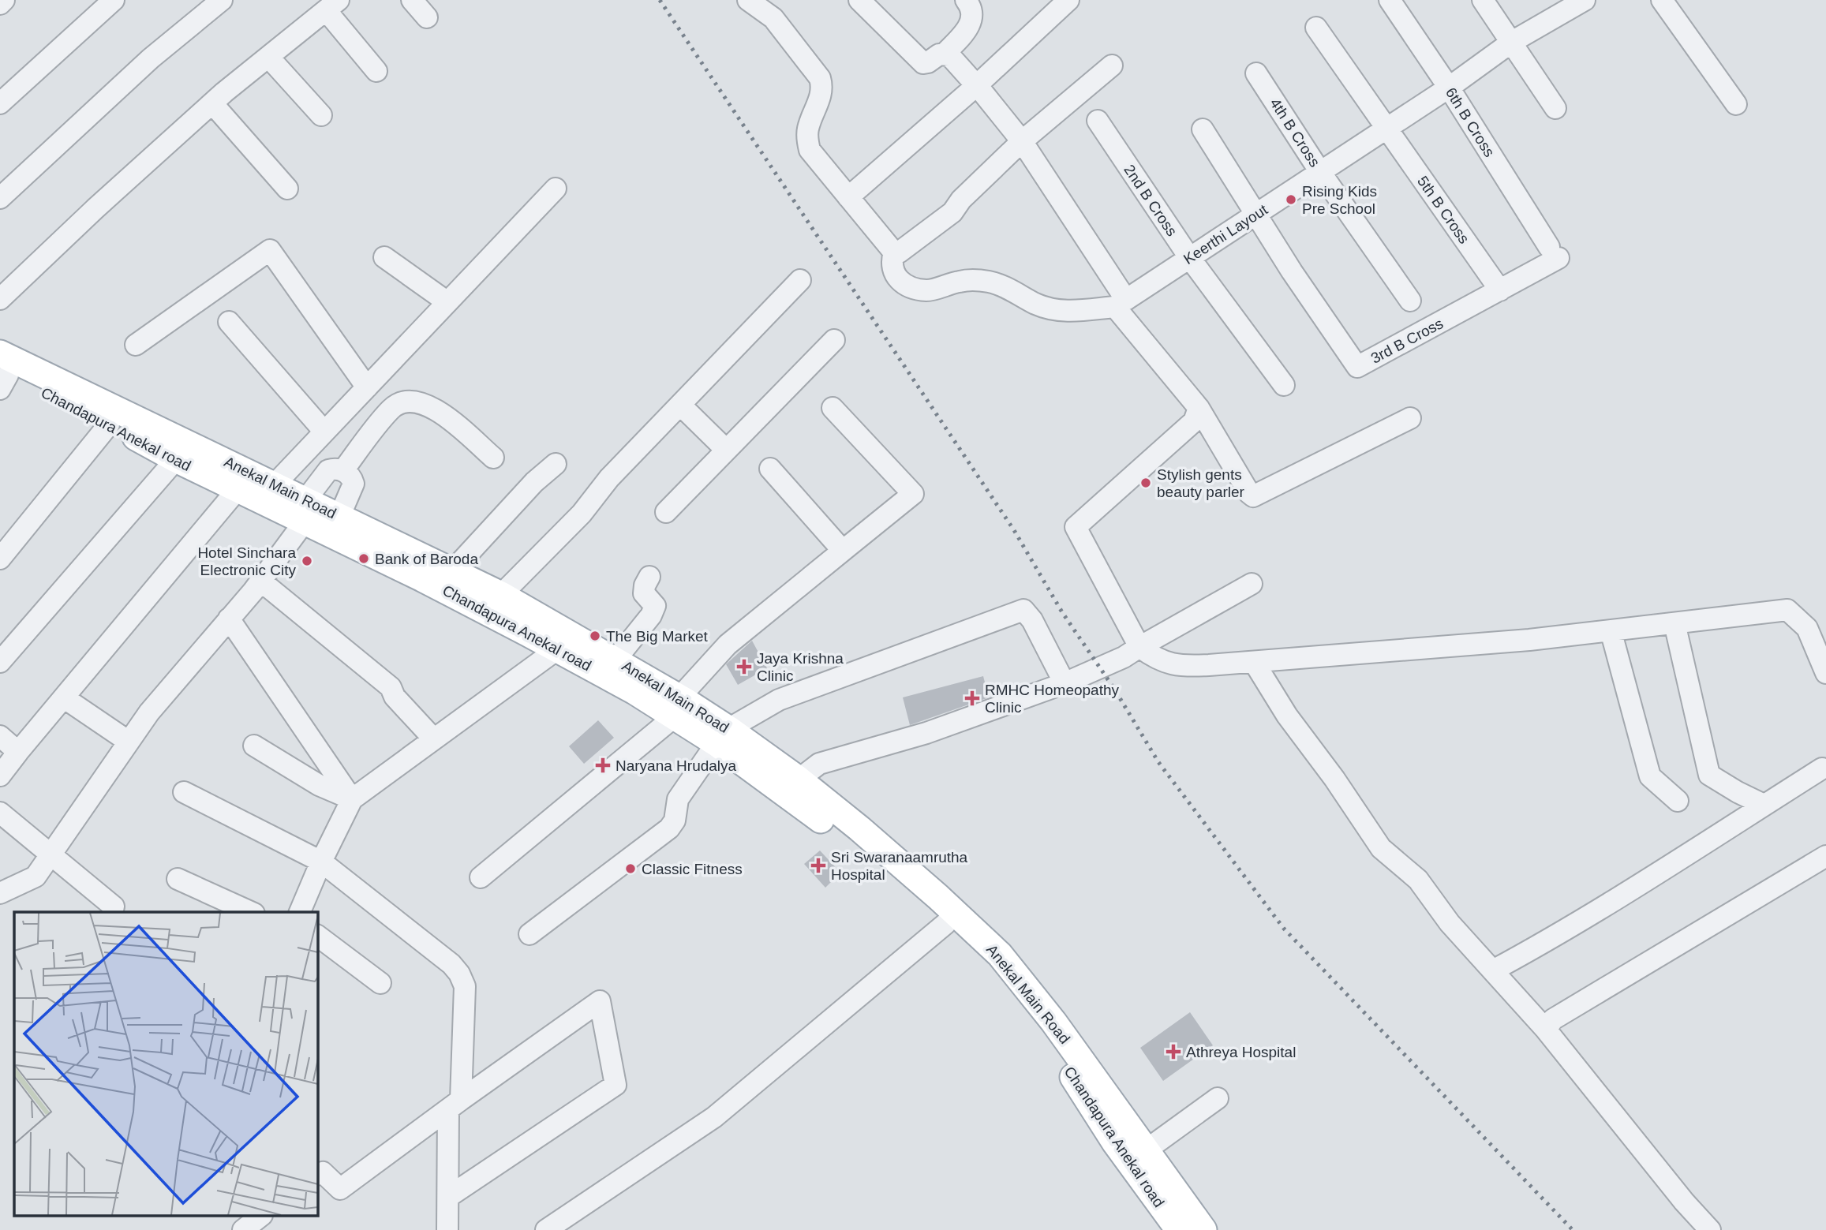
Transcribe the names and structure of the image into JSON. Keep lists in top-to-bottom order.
{
  "streets": {
    "main road": ["Chandapura Anekal road", "Anekal Main Road"],
    "street": [
      "6th B Cross",
      "4th B Cross",
      "2nd B Cross",
      "5th B Cross",
      "Keerthi Layout",
      "3rd B Cross"
    ]
  },
  "crossings": [
    ["6th B Cross", "Keerthi Layout"],
    ["6th B Cross", "3rd B Cross"],
    ["4th B Cross", "Keerthi Layout"],
    ["2nd B Cross", "Keerthi Layout"],
    ["5th B Cross", "Keerthi Layout"],
    ["5th B Cross", "3rd B Cross"],
    ["Keerthi Layout", "3rd B Cross"],
    ["Chandapura Anekal road", "Anekal Main Road"]
  ],
  "places": {
    "other": [
      "Rising Kids Pre School",
      "Stylish gents beauty parler",
      "Bank of Baroda",
      "Hotel Sinchara Electronic City",
      "The Big Market",
      "Classic Fitness"
    ],
    "health": [
      "Jaya Krishna Clinic",
      "RMHC Homeopathy Clinic",
      "Naryana Hrudalya",
      "Sri Swaranaamrutha Hospital",
      "Athreya Hospital"
    ]
  }
}
